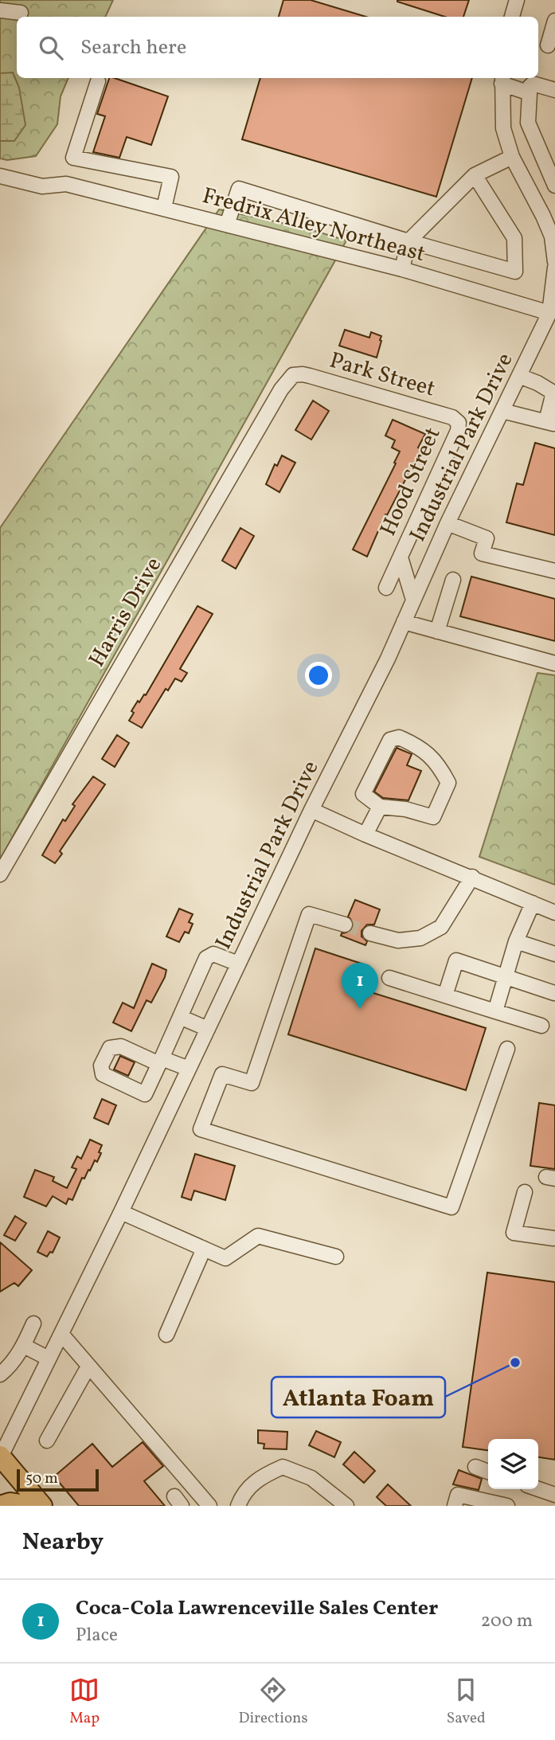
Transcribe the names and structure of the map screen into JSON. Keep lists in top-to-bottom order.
{
  "streets": {
    "street": [
      "Fredrix Alley Northeast",
      "Park Street",
      "Industrial Park Drive",
      "Hood Street",
      "Harris Drive"
    ]
  },
  "crossings": [
    ["Fredrix Alley Northeast", "Industrial Park Drive"],
    ["Park Street", "Hood Street"],
    ["Park Street", "Harris Drive"],
    ["Industrial Park Drive", "Hood Street"]
  ],
  "places": ["Atlanta Foam"],
  "scale_bar": "50 m",
  "page": {
    "search": "Search here",
    "pins": "1",
    "scale": "50 m",
    "heading": "Nearby",
    "list": [
      {
        "mark": "1",
        "name": "Coca-Cola Lawrenceville Sales Center",
        "note": "Place",
        "value": "200 m"
      }
    ],
    "nav": ["Map", "Directions", "Saved"]
  }
}
